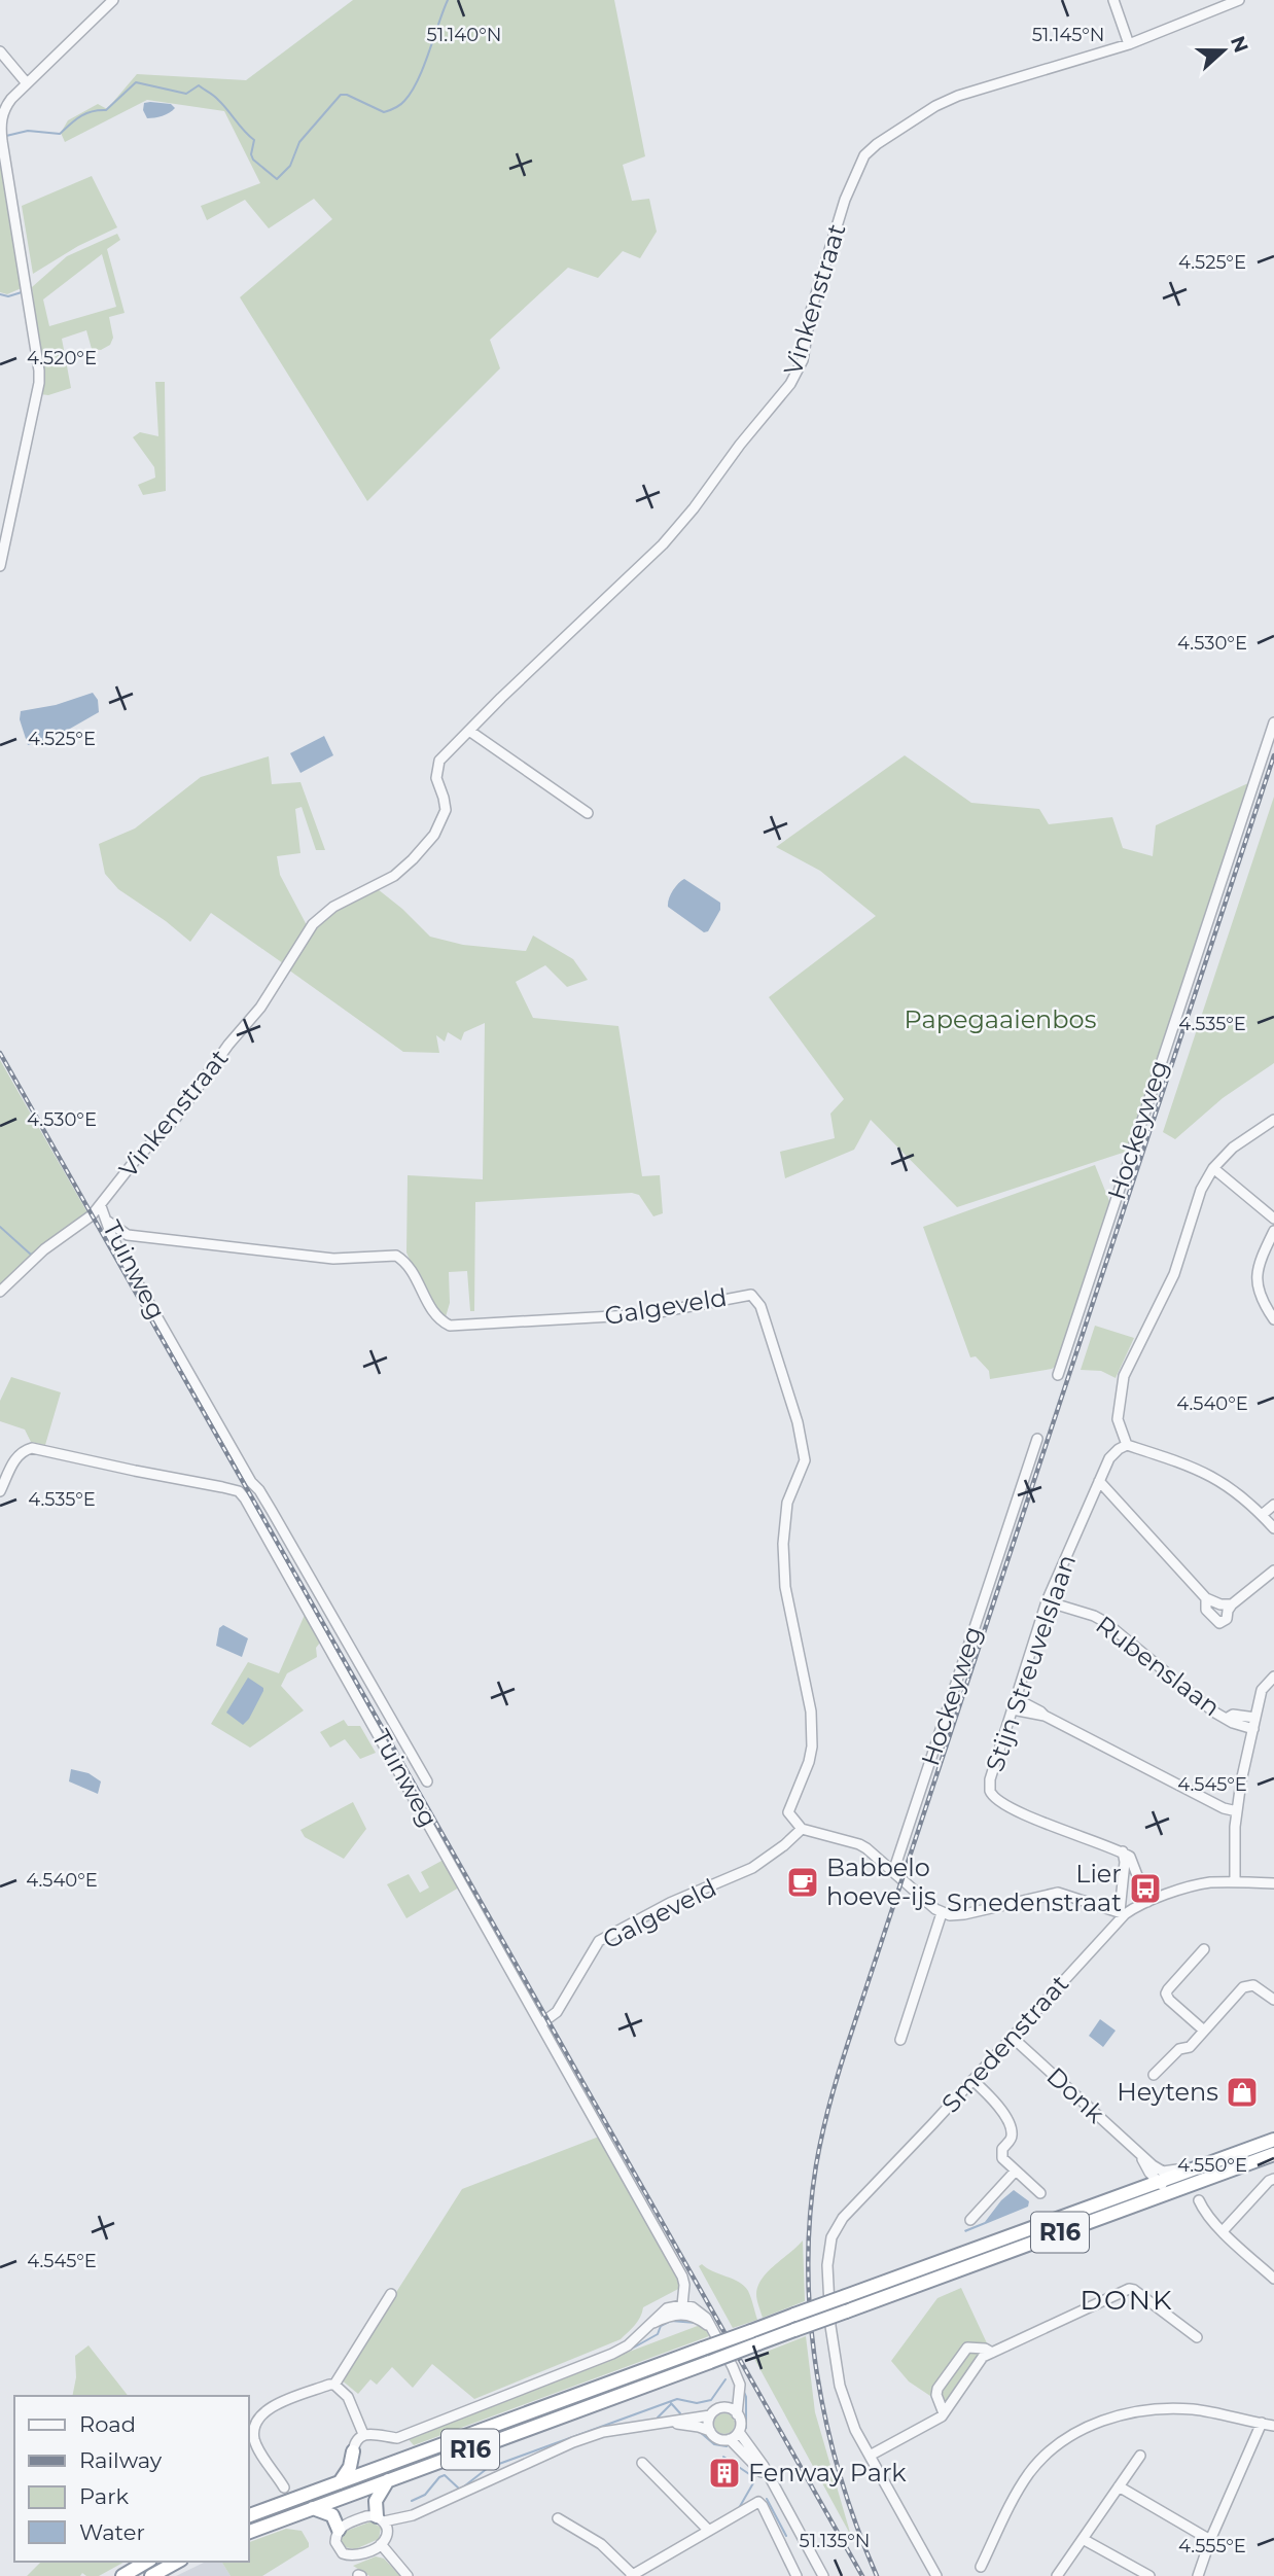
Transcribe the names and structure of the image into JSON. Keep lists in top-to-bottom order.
{
  "streets": {
    "highway": ["R16"],
    "street": [
      "Vinkenstraat",
      "Hockeyweg",
      "Tuinweg",
      "Galgeveld",
      "Stijn Streuvelslaan",
      "Rubenslaan",
      "Smedenstraat",
      "Donk"
    ]
  },
  "crossings": [
    ["Vinkenstraat", "Tuinweg"],
    ["Tuinweg", "Galgeveld"],
    ["Stijn Streuvelslaan", "Rubenslaan"],
    ["Smedenstraat", "Donk"],
    ["Donk", "R16"]
  ],
  "districts": ["DONK"],
  "parks": ["Papegaaienbos"],
  "places": {
    "cafe": ["Babbelo hoeve-ijs"],
    "bus stop": ["Lier Smedenstraat"],
    "shop": ["Heytens"],
    "building": ["Fenway Park"]
  },
  "legend": [
    "Road",
    "Railway",
    "Park",
    "Water"
  ],
  "north": "right",
  "coordinates": [
    "51.140°N",
    "51.145°N",
    "4.525°E",
    "4.520°E",
    "4.530°E",
    "4.535°E",
    "4.540°E",
    "4.545°E",
    "4.550°E",
    "51.135°N",
    "4.555°E"
  ]
}
